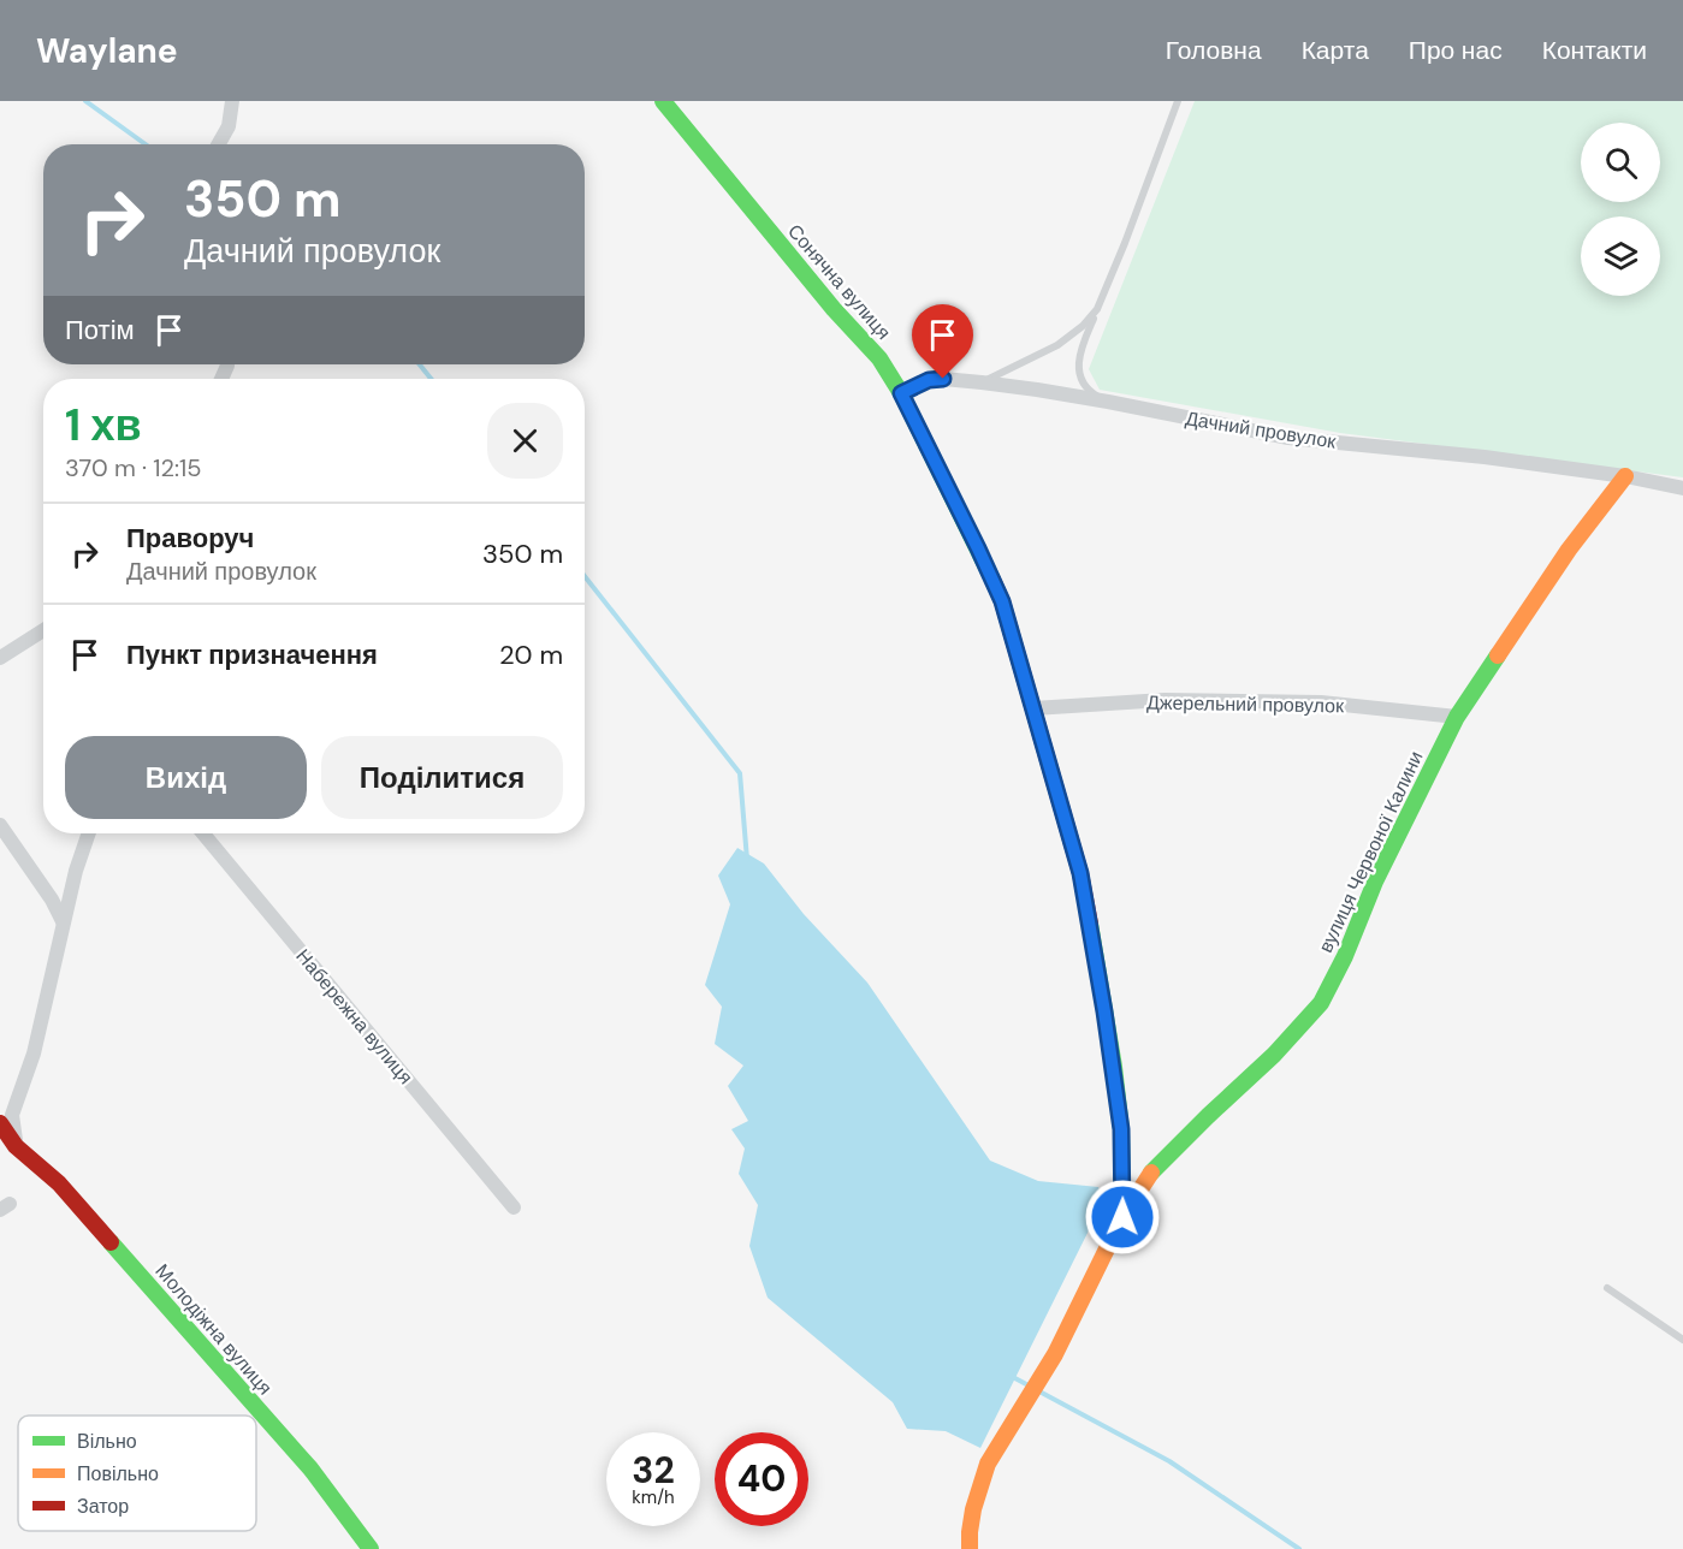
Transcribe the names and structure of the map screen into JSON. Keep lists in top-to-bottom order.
{
  "streets": {
    "street": [
      "Сонячна вулиця",
      "Дачний провулок",
      "Джерельний провулок",
      "вулиця Червоної Калини",
      "Набережна вулиця",
      "Молодіжна вулиця"
    ]
  },
  "crossings": [
    ["Сонячна вулиця", "Дачний провулок"],
    ["Сонячна вулиця", "Джерельний провулок"],
    ["Сонячна вулиця", "вулиця Червоної Калини"],
    ["Дачний провулок", "вулиця Червоної Калини"],
    ["Джерельний провулок", "вулиця Червоної Калини"]
  ],
  "legend": ["Вільно", "Повільно", "Затор"],
  "page": {
    "header": "Waylane",
    "nav": [
      "Головна",
      "Карта",
      "Про нас",
      "Контакти"
    ],
    "turn": ["350 m", "Дачний провулок"],
    "then": "Потім",
    "heading": ["1 хв", "370 m · 12:15"],
    "list": [
      {
        "name": "Праворуч",
        "note": "Дачний провулок",
        "value": "350 m"
      },
      {
        "name": "Пункт призначення",
        "value": "20 m"
      }
    ],
    "buttons": ["Вихід", "Поділитися"],
    "speed": "32 km/h",
    "limit": "40"
  }
}
